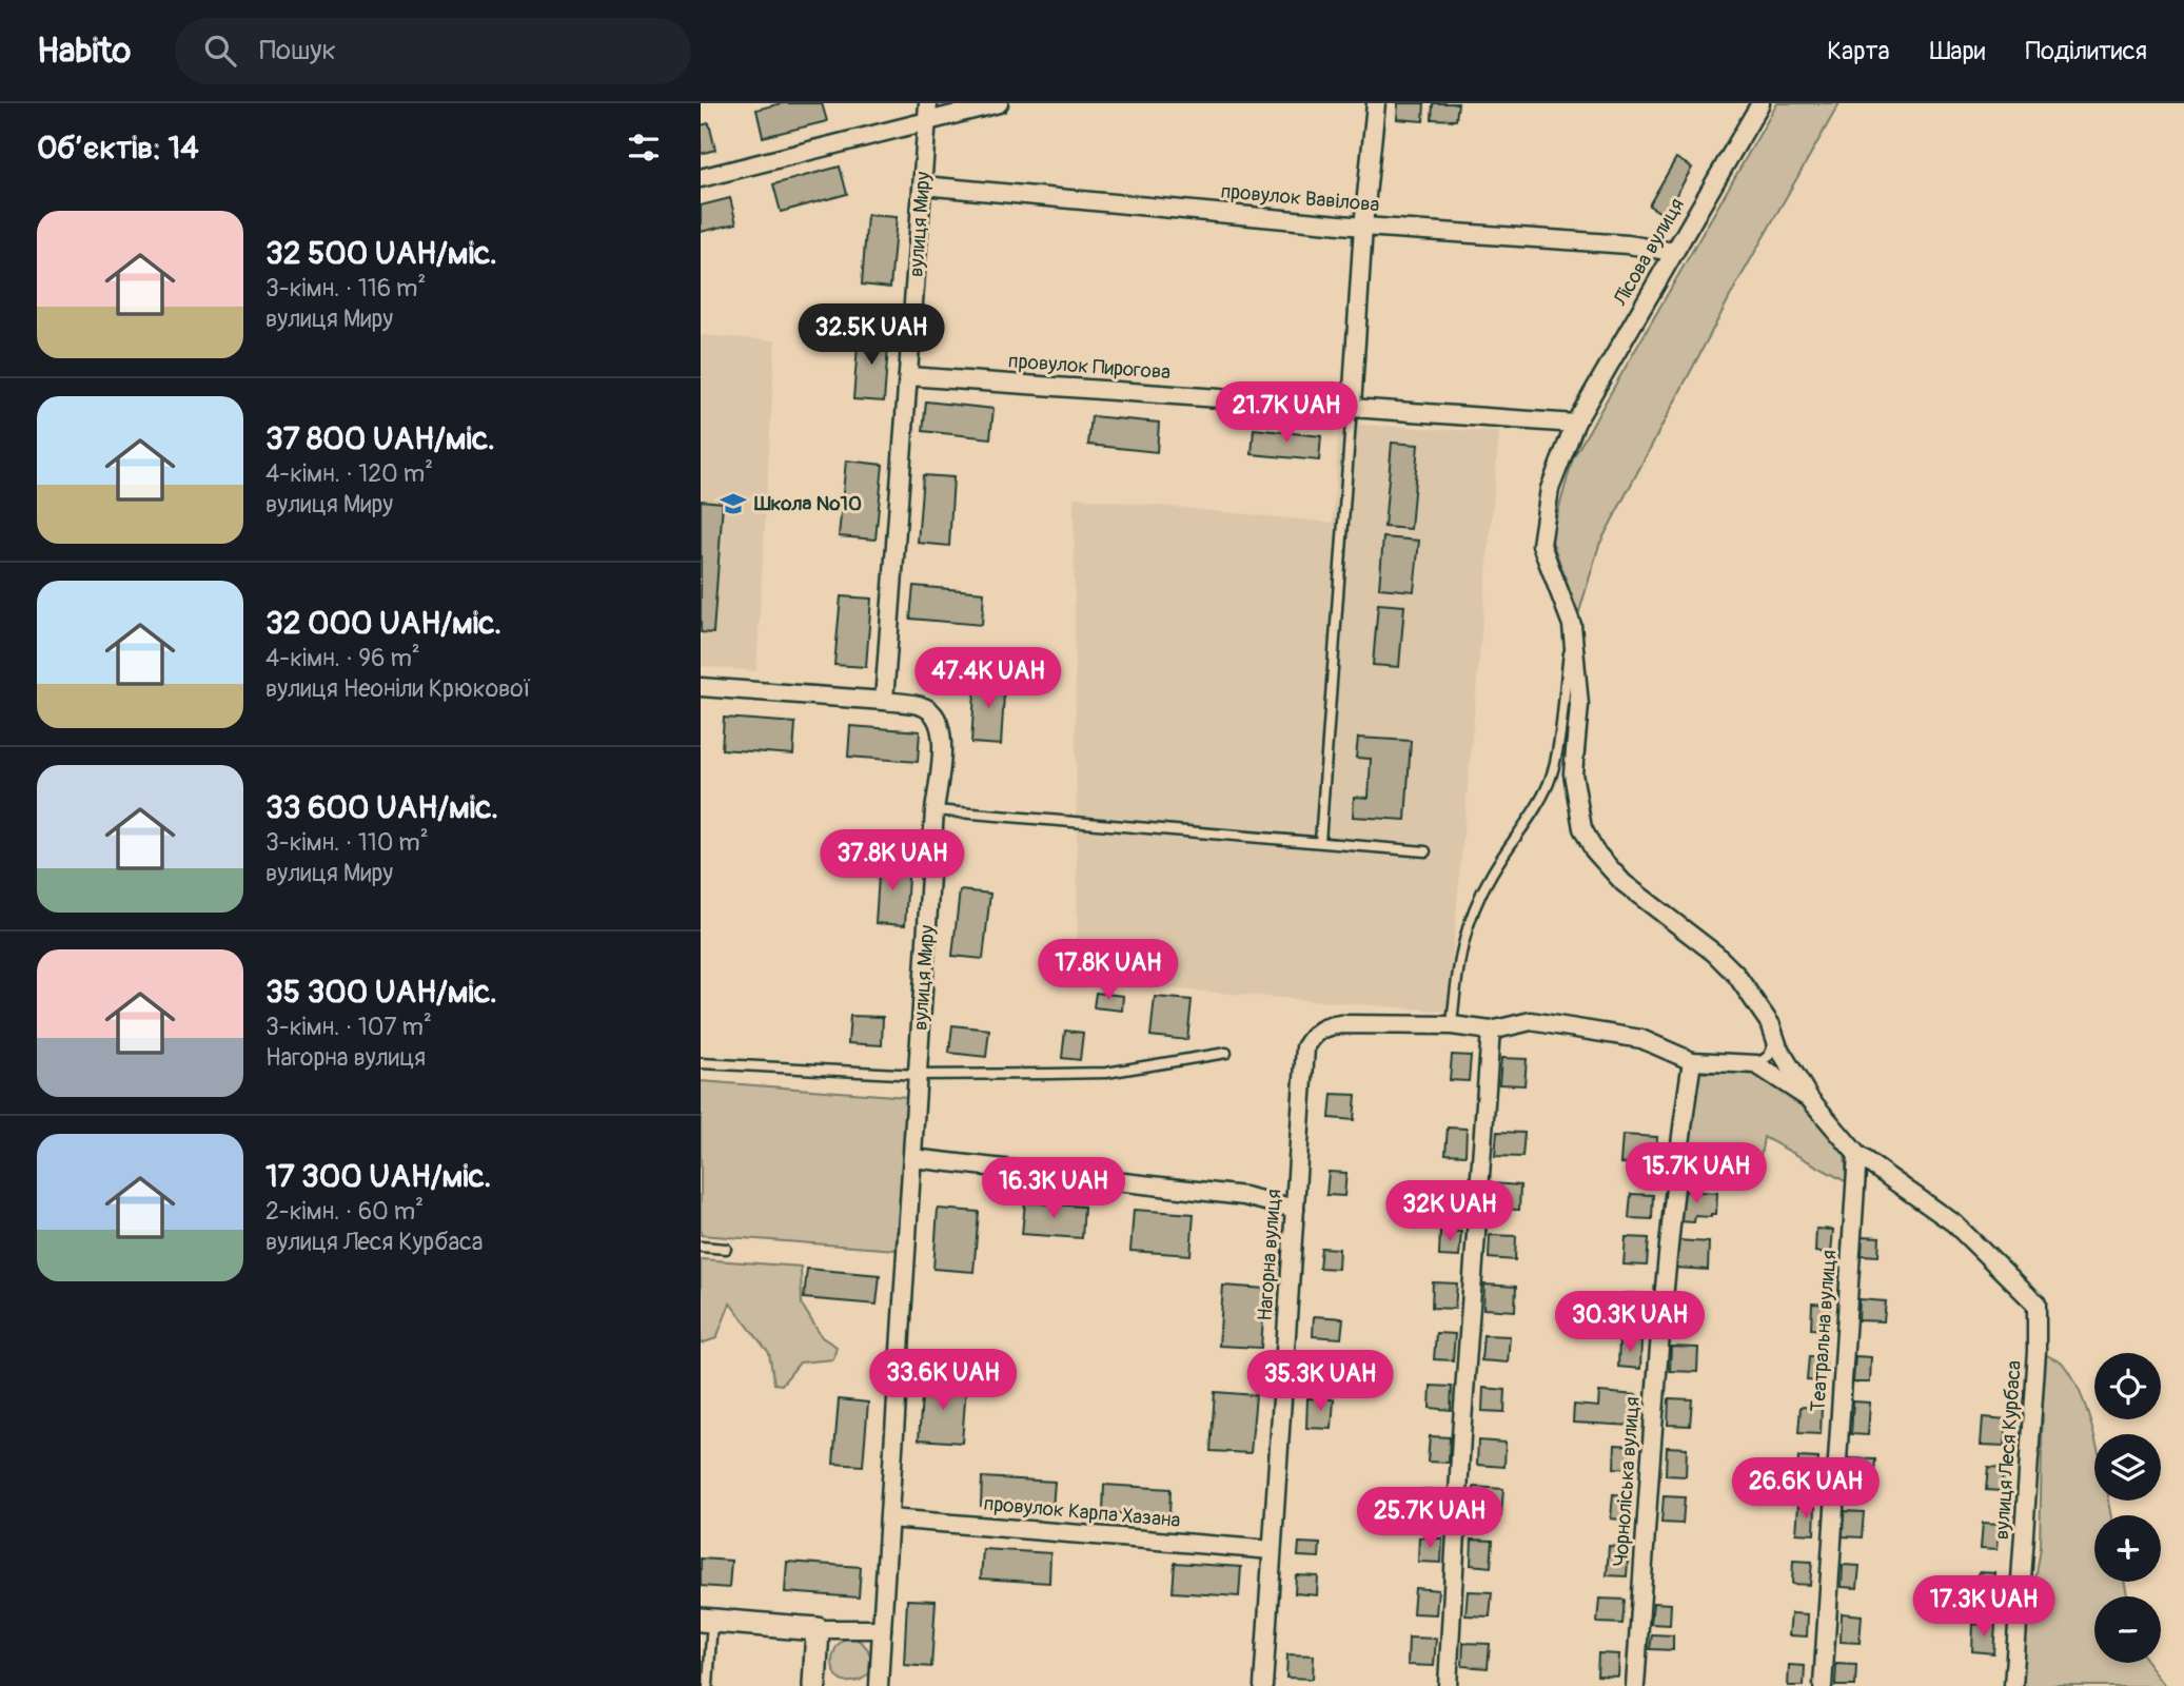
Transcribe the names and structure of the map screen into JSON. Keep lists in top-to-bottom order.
{
  "streets": {
    "street": [
      "провулок Вавілова",
      "вулиця Миру",
      "Лісова вулиця",
      "провулок Пирогова",
      "Нагорна вулиця",
      "Театральна вулиця",
      "вулиця Леся Курбаса",
      "Чорноліська вулиця",
      "провулок Карпа Хазана"
    ]
  },
  "crossings": [
    ["провулок Вавілова", "вулиця Миру"],
    ["провулок Вавілова", "Лісова вулиця"],
    ["вулиця Миру", "провулок Пирогова"],
    ["вулиця Миру", "провулок Карпа Хазана"],
    ["Лісова вулиця", "провулок Пирогова"],
    ["Нагорна вулиця", "провулок Карпа Хазана"],
    ["Театральна вулиця", "вулиця Леся Курбаса"]
  ],
  "places": {
    "school or university": ["Школа №10"]
  },
  "page": {
    "header": "Habito",
    "search": "Пошук",
    "nav": ["Карта", "Шари", "Поділитися"],
    "heading": "Об’єктів: 14",
    "list": [
      {
        "name": "32 500 UAH/міс.",
        "note": "3-кімн. · 116 m² · вулиця Миру"
      },
      {
        "name": "37 800 UAH/міс.",
        "note": "4-кімн. · 120 m² · вулиця Миру"
      },
      {
        "name": "32 000 UAH/міс.",
        "note": "4-кімн. · 96 m² · вулиця Неоніли Крюкової"
      },
      {
        "name": "33 600 UAH/міс.",
        "note": "3-кімн. · 110 m² · вулиця Миру"
      },
      {
        "name": "35 300 UAH/міс.",
        "note": "3-кімн. · 107 m² · Нагорна вулиця"
      },
      {
        "name": "17 300 UAH/міс.",
        "note": "2-кімн. · 60 m² · вулиця Леся Курбаса"
      }
    ],
    "price": [
      "32.5K UAH",
      "21.7K UAH",
      "47.4K UAH",
      "37.8K UAH",
      "17.8K UAH",
      "15.7K UAH",
      "16.3K UAH",
      "32K UAH",
      "30.3K UAH",
      "33.6K UAH",
      "35.3K UAH",
      "26.6K UAH",
      "25.7K UAH",
      "17.3K UAH"
    ],
    "map_buttons": ["+", "−"]
  }
}
